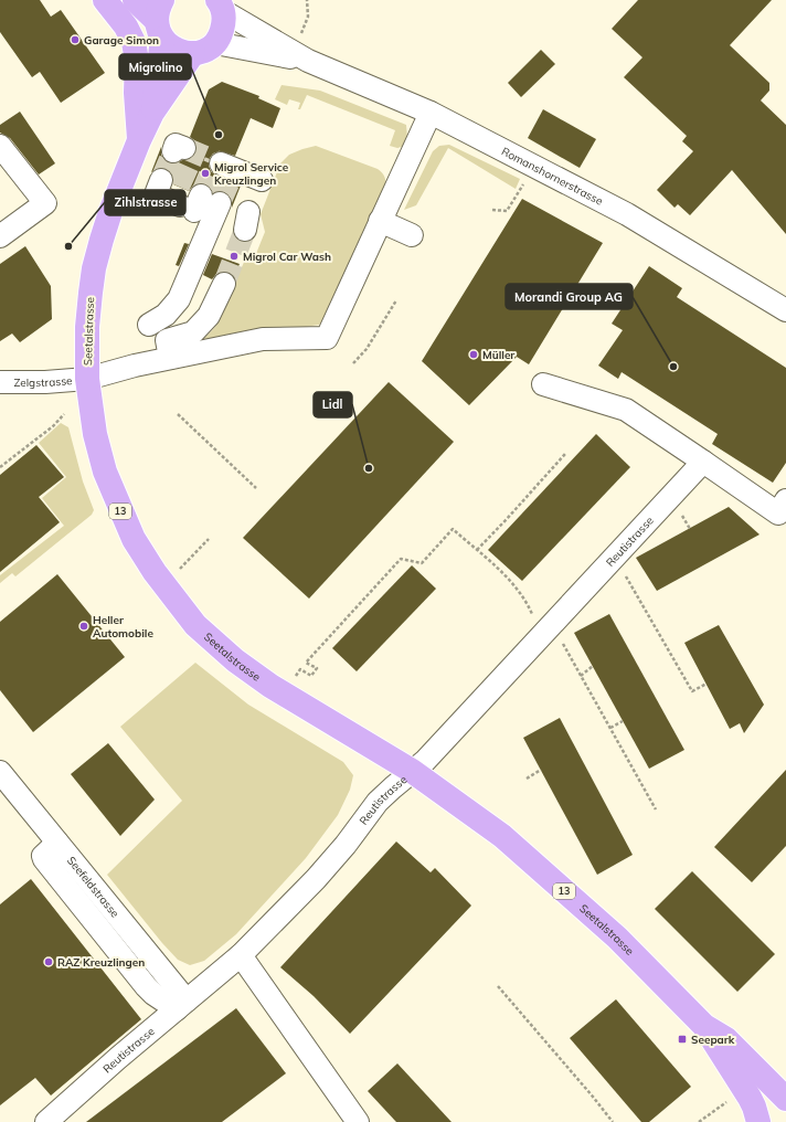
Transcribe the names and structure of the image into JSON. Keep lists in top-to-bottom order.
{
  "streets": {
    "main road": ["Seetalstrasse", "13"],
    "street": [
      "Romanshornerstrasse",
      "Zelgstrasse",
      "Reutistrasse",
      "Seefeldstrasse"
    ]
  },
  "crossings": [
    ["Seetalstrasse", "Zelgstrasse"],
    ["Seetalstrasse", "13"],
    ["Seetalstrasse", "Reutistrasse"],
    ["Reutistrasse", "Seefeldstrasse"]
  ],
  "places": {
    "other": [
      "Garage Simon",
      "Migrolino",
      "Migrol Service Kreuzlingen",
      "Zihlstrasse",
      "Migrol Car Wash",
      "Müller",
      "Morandi Group AG",
      "Lidl",
      "Heller Automobile",
      "RAZ Kreuzlingen"
    ],
    "transit": ["Seepark"]
  }
}
